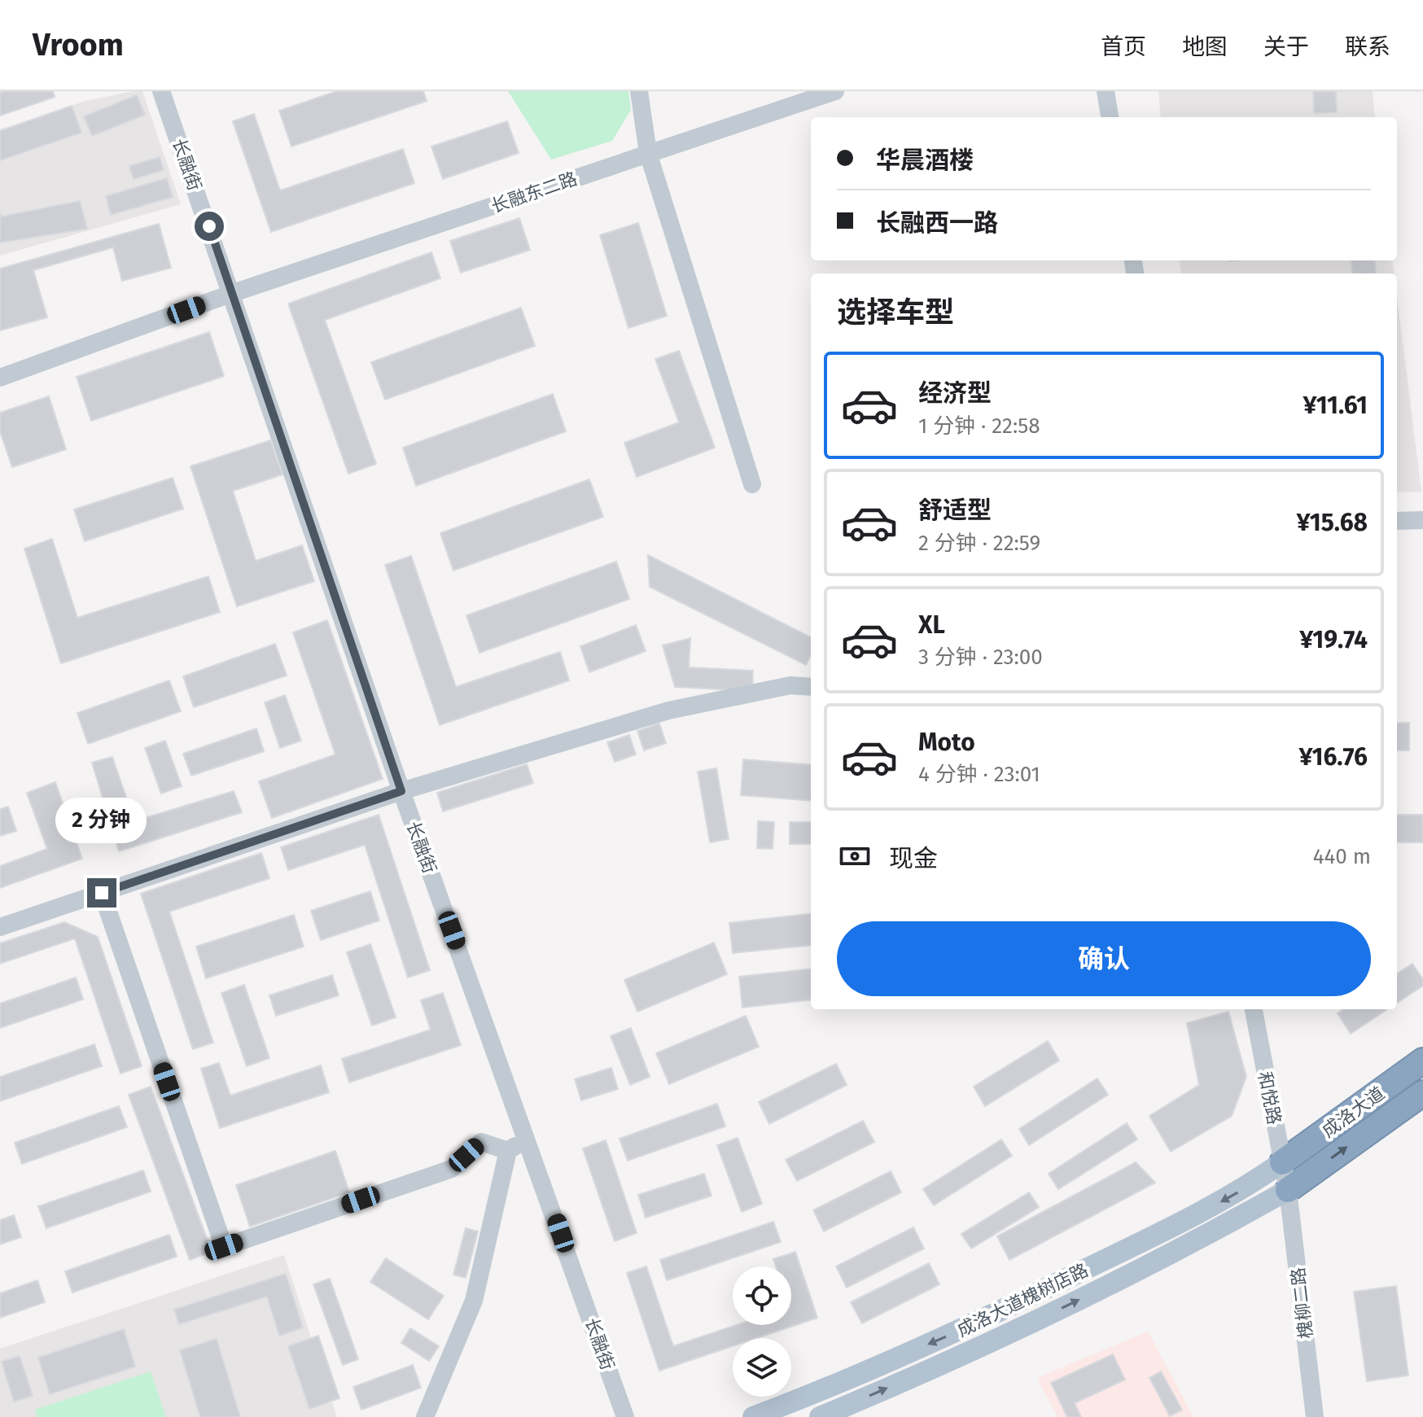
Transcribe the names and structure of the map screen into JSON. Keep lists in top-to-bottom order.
{
  "streets": {
    "highway": ["成洛大道"],
    "main road": ["成洛大道槐树店路"],
    "street": [
      "长融街",
      "长融东二路",
      "和悦路",
      "槐柳二路"
    ]
  },
  "crossings": [
    ["长融街", "长融东二路"],
    ["和悦路", "成洛大道"],
    ["和悦路", "成洛大道槐树店路"],
    ["和悦路", "槐柳二路"],
    ["成洛大道", "成洛大道槐树店路"],
    ["成洛大道", "槐柳二路"],
    ["成洛大道槐树店路", "槐柳二路"]
  ],
  "page": {
    "header": "Vroom",
    "nav": [
      "首页",
      "地图",
      "关于",
      "联系"
    ],
    "banner": ["华晨酒楼", "长融西一路"],
    "heading": "选择车型",
    "list": [
      {
        "name": "经济型",
        "note": "1 分钟 · 22:58",
        "value": "¥11.61"
      },
      {
        "name": "舒适型",
        "note": "2 分钟 · 22:59",
        "value": "¥15.68"
      },
      {
        "name": "XL",
        "note": "3 分钟 · 23:00",
        "value": "¥19.74"
      },
      {
        "name": "Moto",
        "note": "4 分钟 · 23:01",
        "value": "¥16.76"
      }
    ],
    "bubble": "2 分钟",
    "pay": ["现金", "440 m"],
    "buttons": "确认"
  }
}
